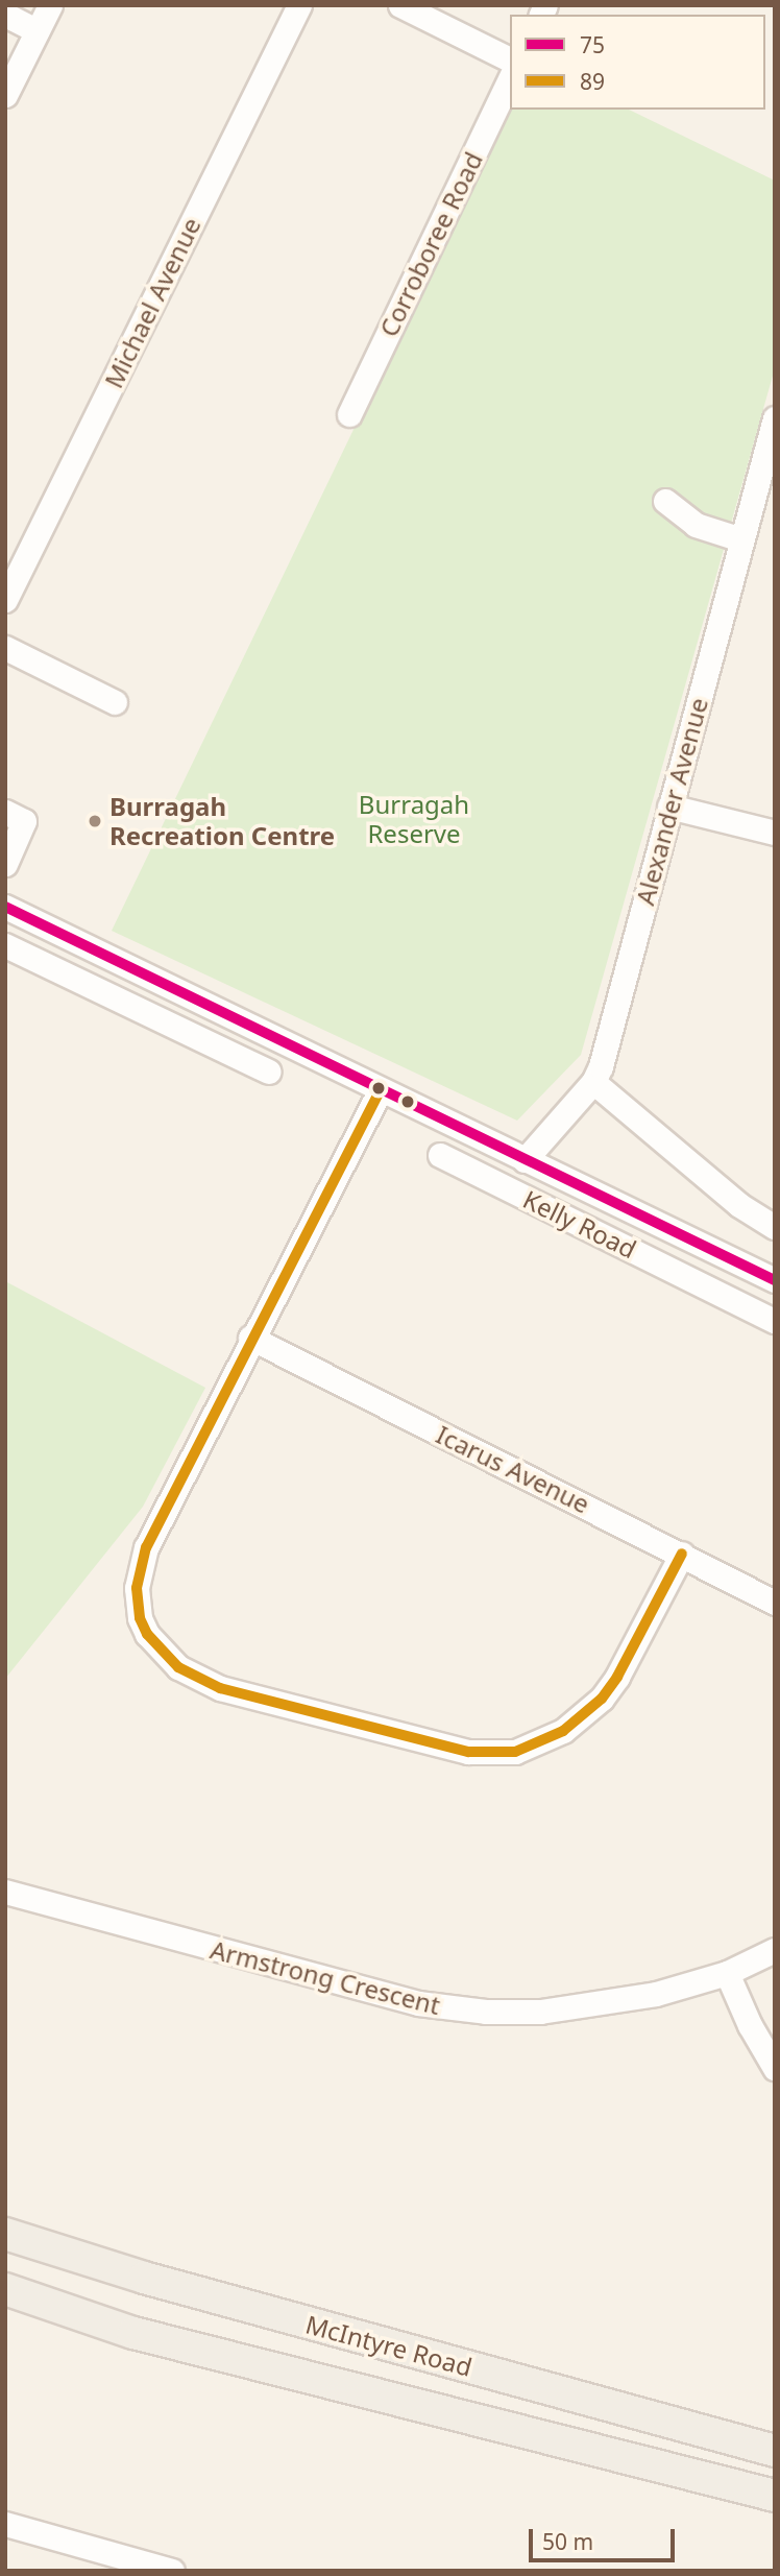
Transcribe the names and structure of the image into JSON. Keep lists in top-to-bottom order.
{
  "streets": {
    "main road": ["McIntyre Road"],
    "street": [
      "Corroboree Road",
      "Michael Avenue",
      "Alexander Avenue",
      "Kelly Road",
      "Icarus Avenue",
      "Armstrong Crescent"
    ]
  },
  "crossings": [
    ["Alexander Avenue", "Kelly Road"]
  ],
  "parks": ["Burragah Reserve"],
  "places": ["Burragah Recreation Centre"],
  "lines": ["transit line 75", "transit line 89"],
  "legend": ["75", "89"],
  "scale_bar": "50 m"
}
